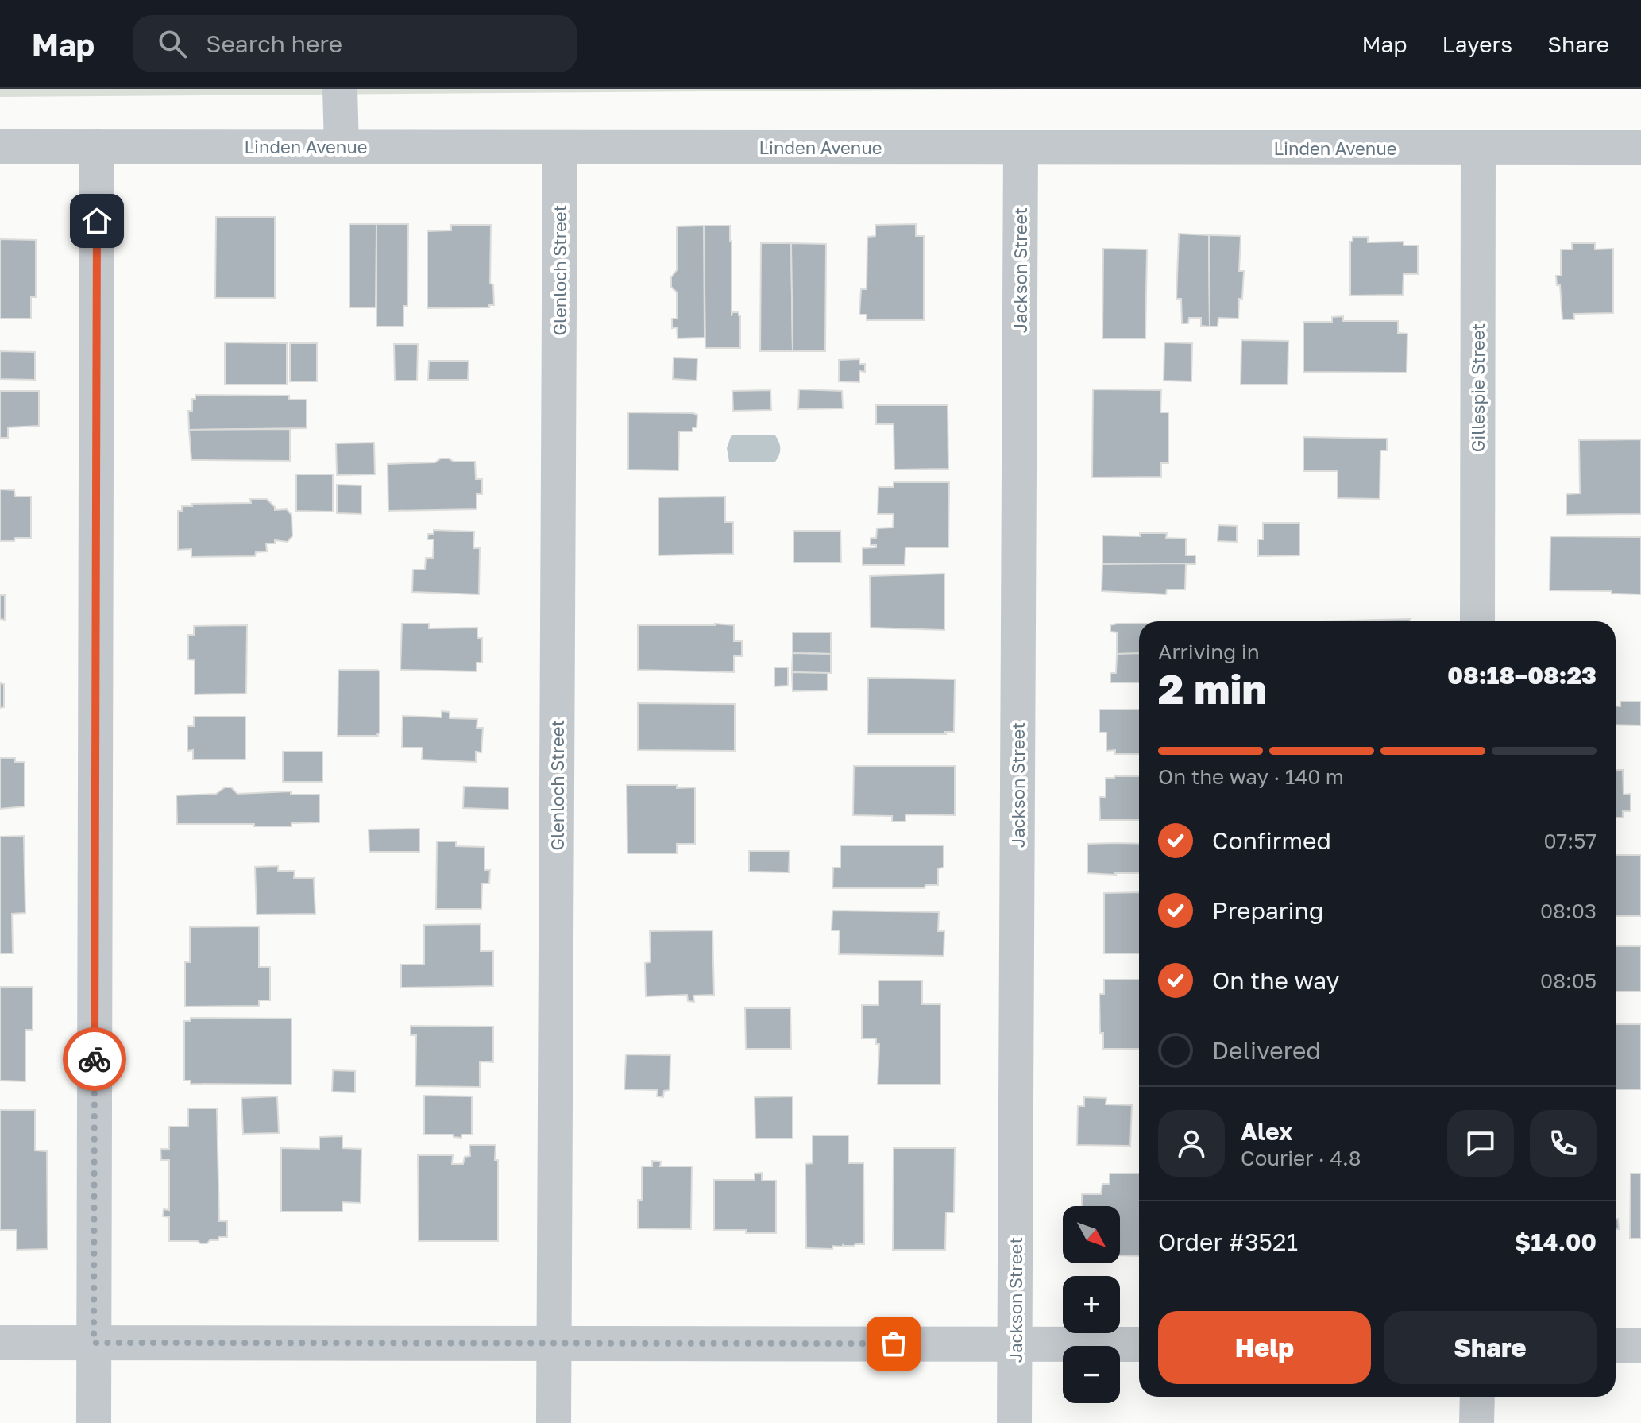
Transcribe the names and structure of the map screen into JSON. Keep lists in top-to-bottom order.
{
  "streets": {
    "street": [
      "Linden Avenue",
      "Glenloch Street",
      "Jackson Street",
      "Gillespie Street"
    ]
  },
  "crossings": [
    ["Linden Avenue", "Glenloch Street"],
    ["Linden Avenue", "Jackson Street"],
    ["Linden Avenue", "Gillespie Street"]
  ],
  "north": "bottom right",
  "page": {
    "header": "Map",
    "search": "Search here",
    "nav": ["Map", "Layers", "Share"],
    "heading": ["2 min", "Arriving in", "08:18–08:23"],
    "panel": [
      "Alex",
      "Courier · 4.8",
      "Order #3521",
      "$14.00"
    ],
    "bar": "On the way · 140 m",
    "list": [
      ["Confirmed", "07:57"],
      ["Preparing", "08:03"],
      ["On the way", "08:05"],
      "Delivered"
    ],
    "map_buttons": ["+", "−"],
    "buttons": ["Help", "Share"]
  }
}
